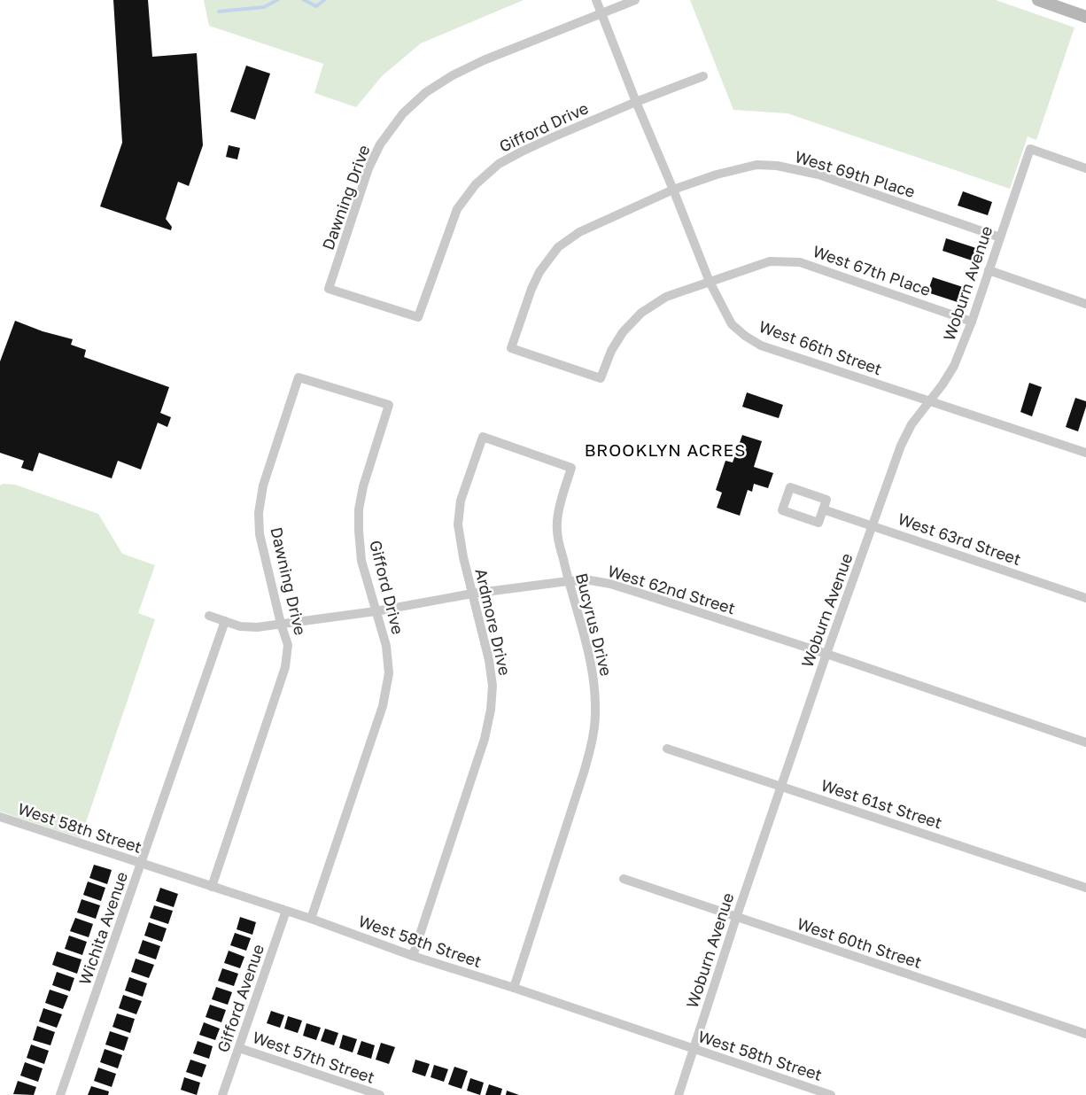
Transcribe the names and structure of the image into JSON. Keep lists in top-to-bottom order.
{
  "streets": {
    "street": [
      "Gifford Drive",
      "West 69th Place",
      "Dawning Drive",
      "West 67th Place",
      "Woburn Avenue",
      "West 66th Street",
      "West 63rd Street",
      "West 62nd Street",
      "Ardmore Drive",
      "Bucyrus Drive",
      "West 61st Street",
      "West 58th Street",
      "Wichita Avenue",
      "West 60th Street",
      "Gifford Avenue",
      "West 57th Street"
    ]
  },
  "crossings": [
    ["Gifford Drive", "Dawning Drive"],
    ["Gifford Drive", "West 66th Street"],
    ["Gifford Drive", "West 62nd Street"],
    ["Gifford Drive", "West 58th Street"],
    ["West 69th Place", "Woburn Avenue"],
    ["West 69th Place", "West 66th Street"],
    ["Dawning Drive", "West 66th Street"],
    ["Dawning Drive", "West 62nd Street"],
    ["Dawning Drive", "West 58th Street"],
    ["West 67th Place", "Woburn Avenue"],
    ["West 67th Place", "West 66th Street"],
    ["Woburn Avenue", "West 66th Street"],
    ["Woburn Avenue", "West 63rd Street"],
    ["Woburn Avenue", "West 62nd Street"],
    ["Woburn Avenue", "West 61st Street"],
    ["Woburn Avenue", "West 58th Street"],
    ["Woburn Avenue", "West 60th Street"],
    ["West 62nd Street", "Ardmore Drive"],
    ["West 62nd Street", "Bucyrus Drive"],
    ["West 62nd Street", "Wichita Avenue"],
    ["Ardmore Drive", "Bucyrus Drive"],
    ["Ardmore Drive", "West 58th Street"],
    ["Bucyrus Drive", "West 58th Street"],
    ["West 58th Street", "Wichita Avenue"],
    ["West 58th Street", "Gifford Avenue"],
    ["Gifford Avenue", "West 57th Street"]
  ],
  "districts": ["BROOKLYN ACRES"]
}
